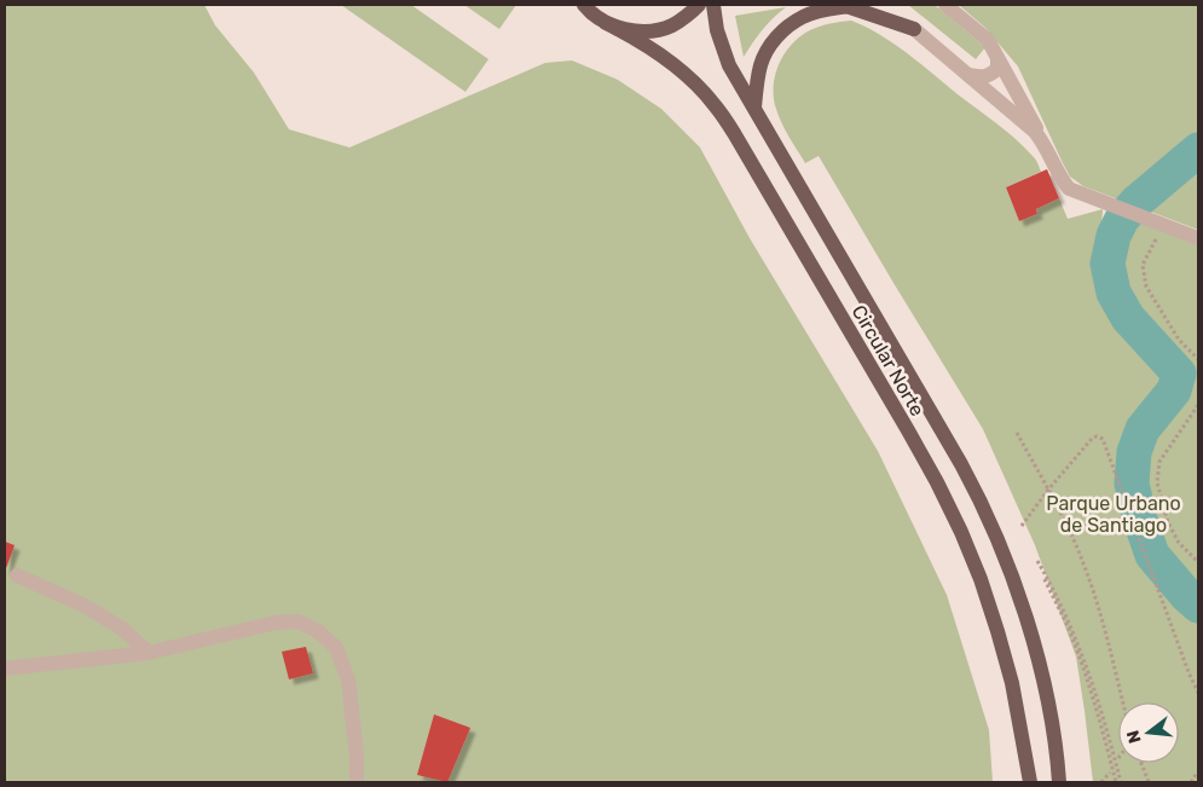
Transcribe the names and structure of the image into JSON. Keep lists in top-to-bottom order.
{
  "streets": {
    "main road": ["Circular Norte"]
  },
  "parks": ["Parque Urbano de Santiago"],
  "north": "left"
}
